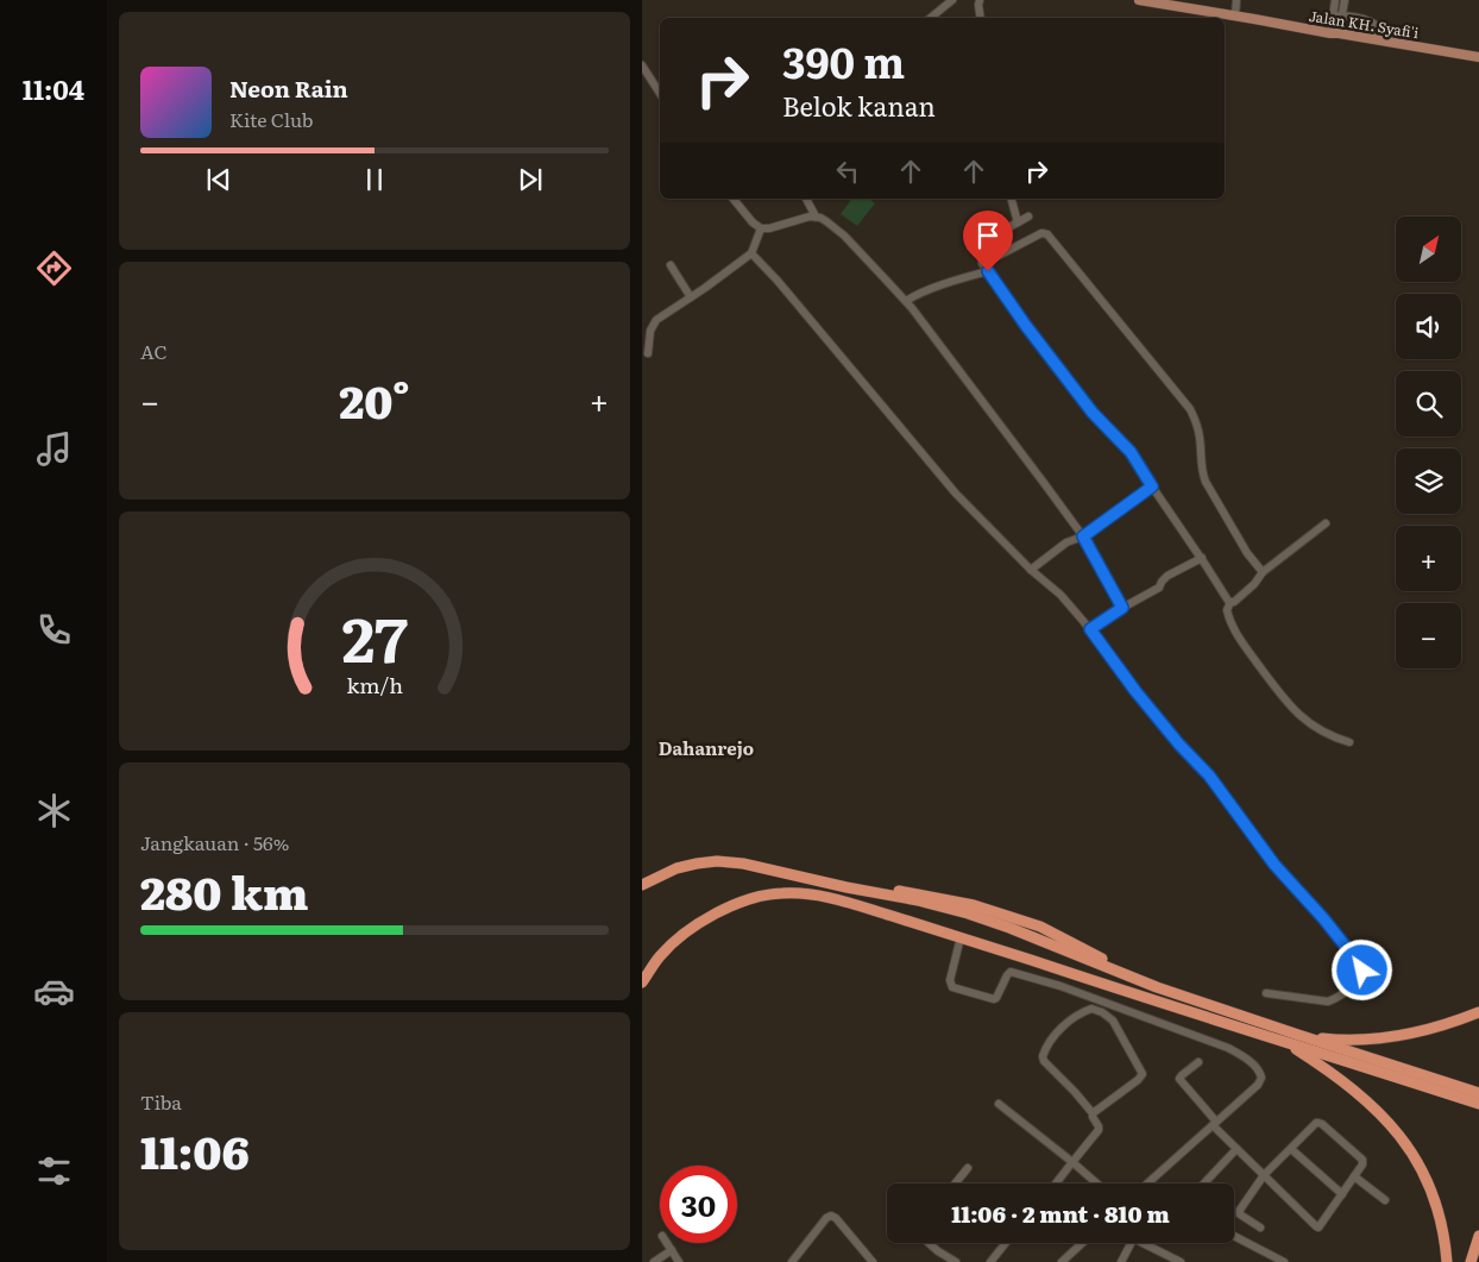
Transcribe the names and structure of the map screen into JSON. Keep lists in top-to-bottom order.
{
  "streets": {
    "main road": ["Jalan KH. Syafi'i"]
  },
  "districts": ["Dahanrejo"],
  "north": "top right",
  "page": {
    "tabs": "11:04",
    "turn": ["390 m", "Belok kanan"],
    "song": ["Neon Rain", "Kite Club"],
    "map_buttons": ["+", "−"],
    "tile": [
      "AC",
      ["Jangkauan · 56%", "280 km"],
      ["Tiba", "11:06"]
    ],
    "heat": ["−", "20°", "+"],
    "limit": "30",
    "trip": "11:06 · 2 mnt · 810 m",
    "gauge": ["27", "km/h"]
  }
}
